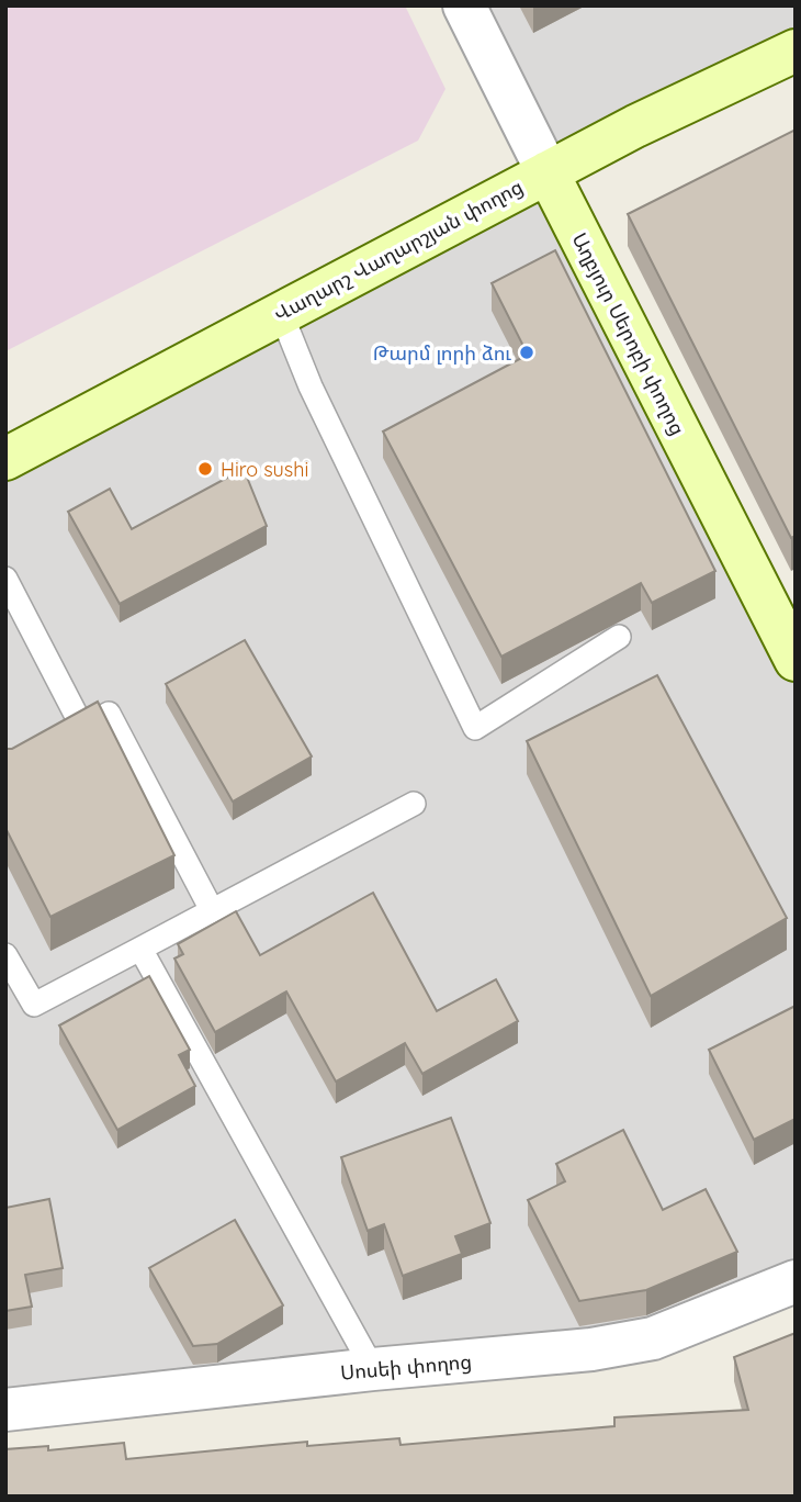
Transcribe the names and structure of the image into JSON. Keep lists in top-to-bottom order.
{
  "streets": {
    "street": ["Վաղարշ Վաղարշյան փողոց", "Աղբյուր Սերոբի փողոց", "Սոսեի փողոց"]
  },
  "crossings": [
    ["Վաղարշ Վաղարշյան փողոց", "Աղբյուր Սերոբի փողոց"]
  ],
  "places": ["Թարմ լորի ձու", "Hiro sushi"]
}
